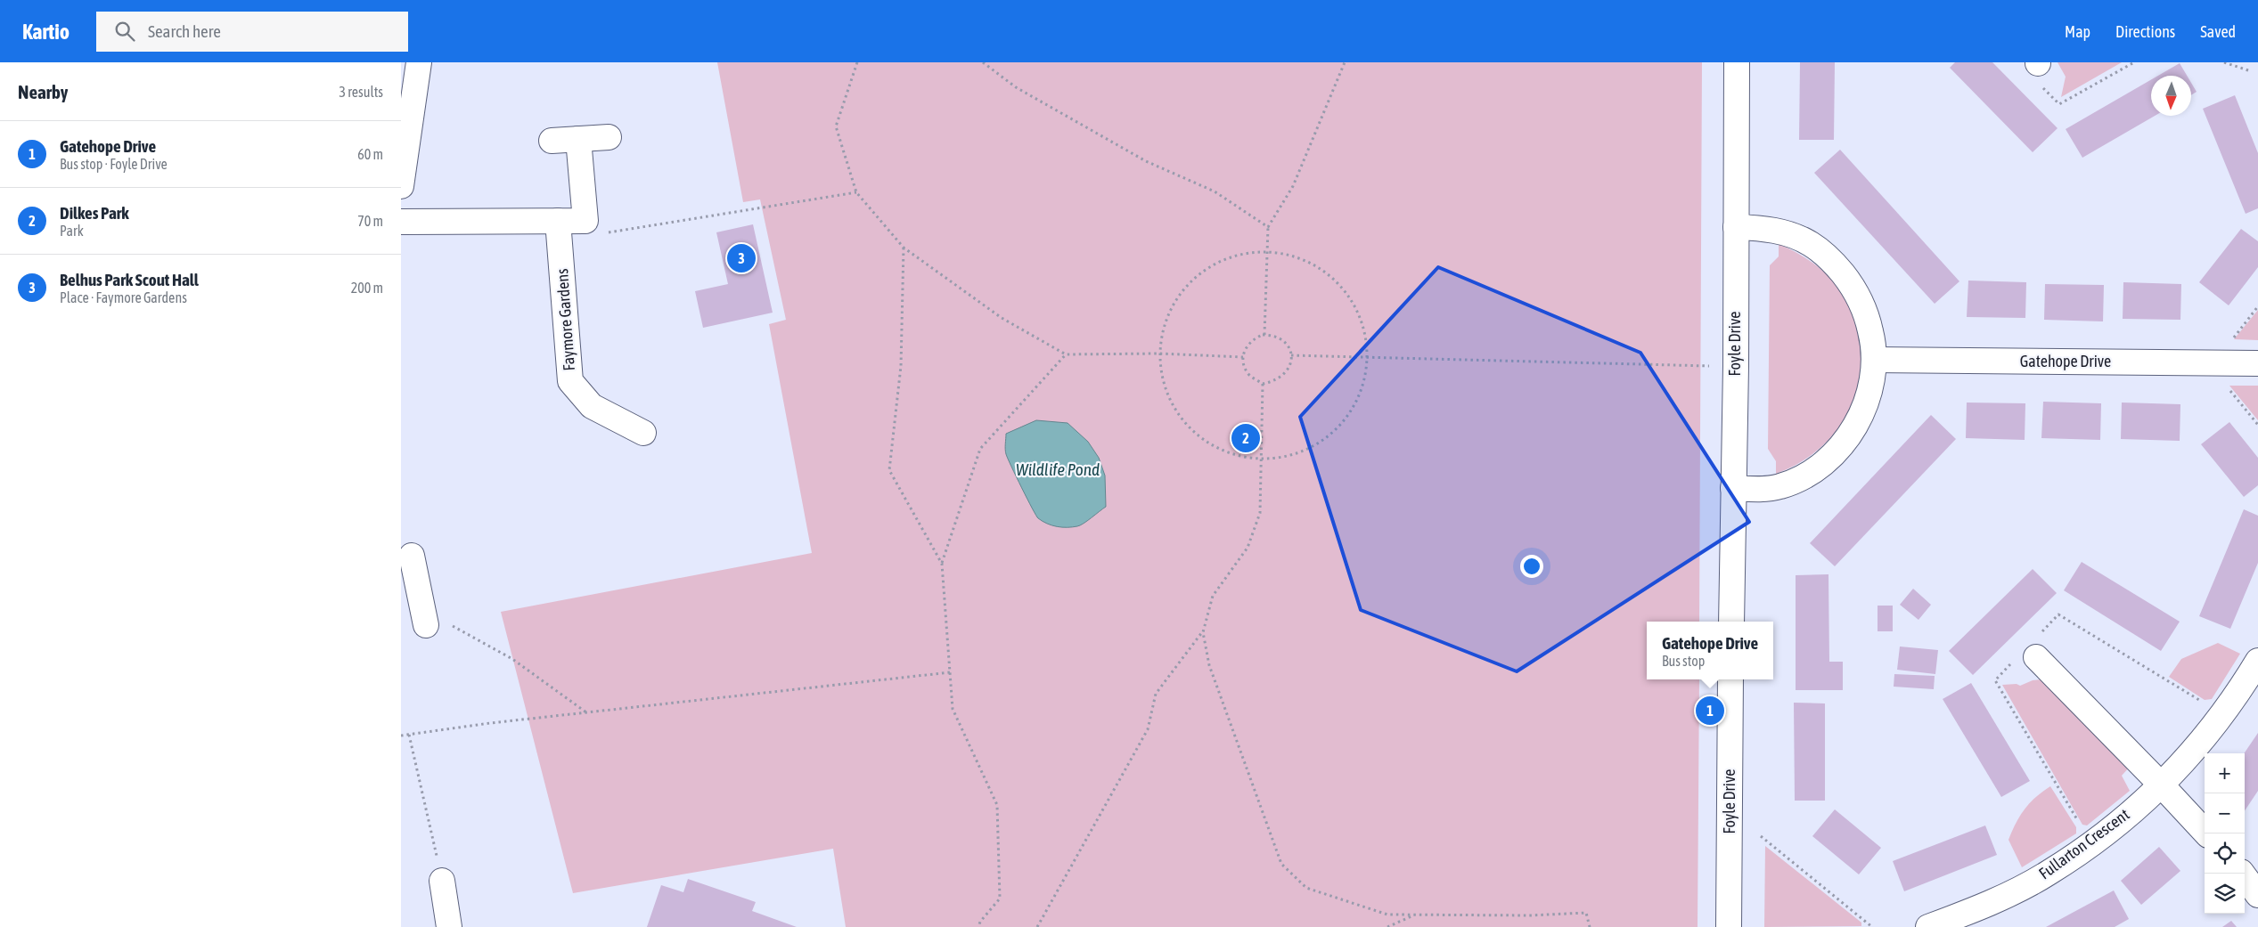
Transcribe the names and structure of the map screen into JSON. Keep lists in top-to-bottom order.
{
  "streets": {
    "street": [
      "Faymore Gardens",
      "Foyle Drive",
      "Gatehope Drive",
      "Fullarton Crescent"
    ]
  },
  "water": ["Wildlife Pond"],
  "north": "bottom",
  "page": {
    "header": "Kartio",
    "search": "Search here",
    "nav": ["Map", "Directions", "Saved"],
    "heading": ["Nearby", "3 results"],
    "list": [
      {
        "mark": "1",
        "name": "Gatehope Drive",
        "note": "Bus stop · Foyle Drive",
        "value": "60 m"
      },
      {
        "mark": "2",
        "name": "Dilkes Park",
        "note": "Park",
        "value": "70 m"
      },
      {
        "mark": "3",
        "name": "Belhus Park Scout Hall",
        "note": "Place · Faymore Gardens",
        "value": "200 m"
      }
    ],
    "pins": ["3", "2", "1"],
    "popup": ["Gatehope Drive", "Bus stop"],
    "map_buttons": ["+", "−"]
  }
}
